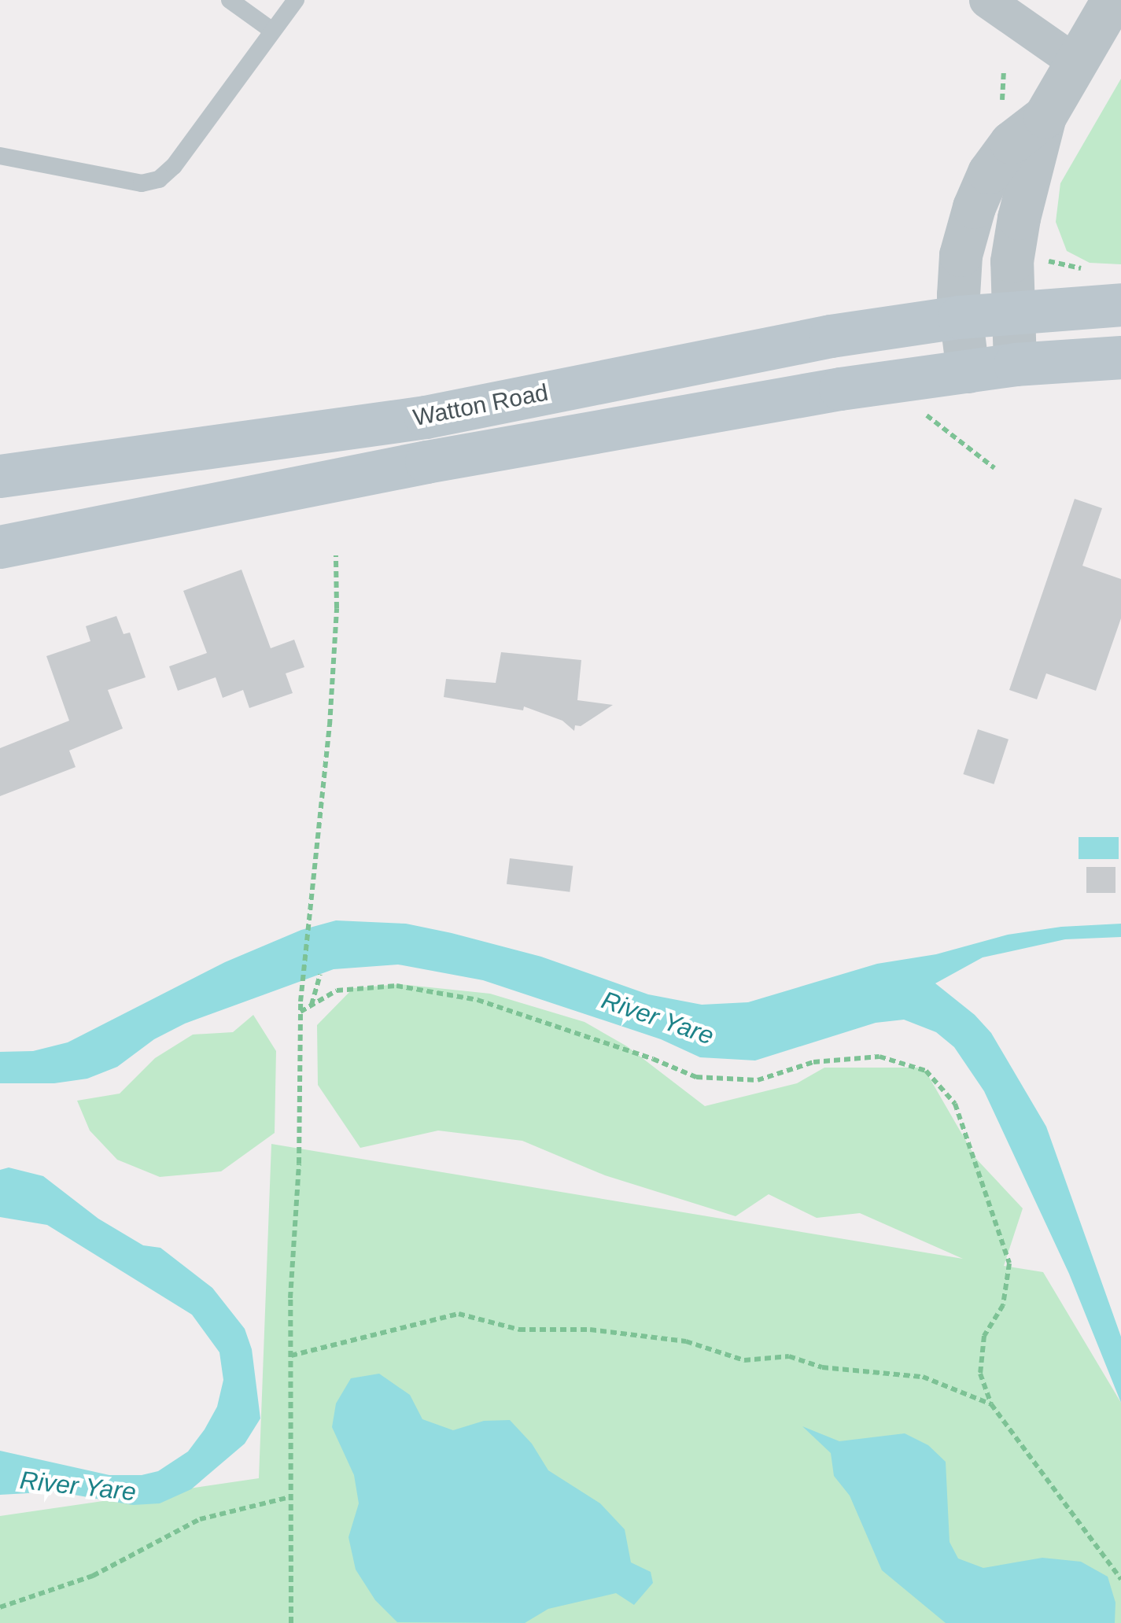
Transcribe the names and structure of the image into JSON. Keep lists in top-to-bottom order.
{
  "streets": {
    "main road": ["Watton Road"]
  },
  "water": ["River Yare"]
}
